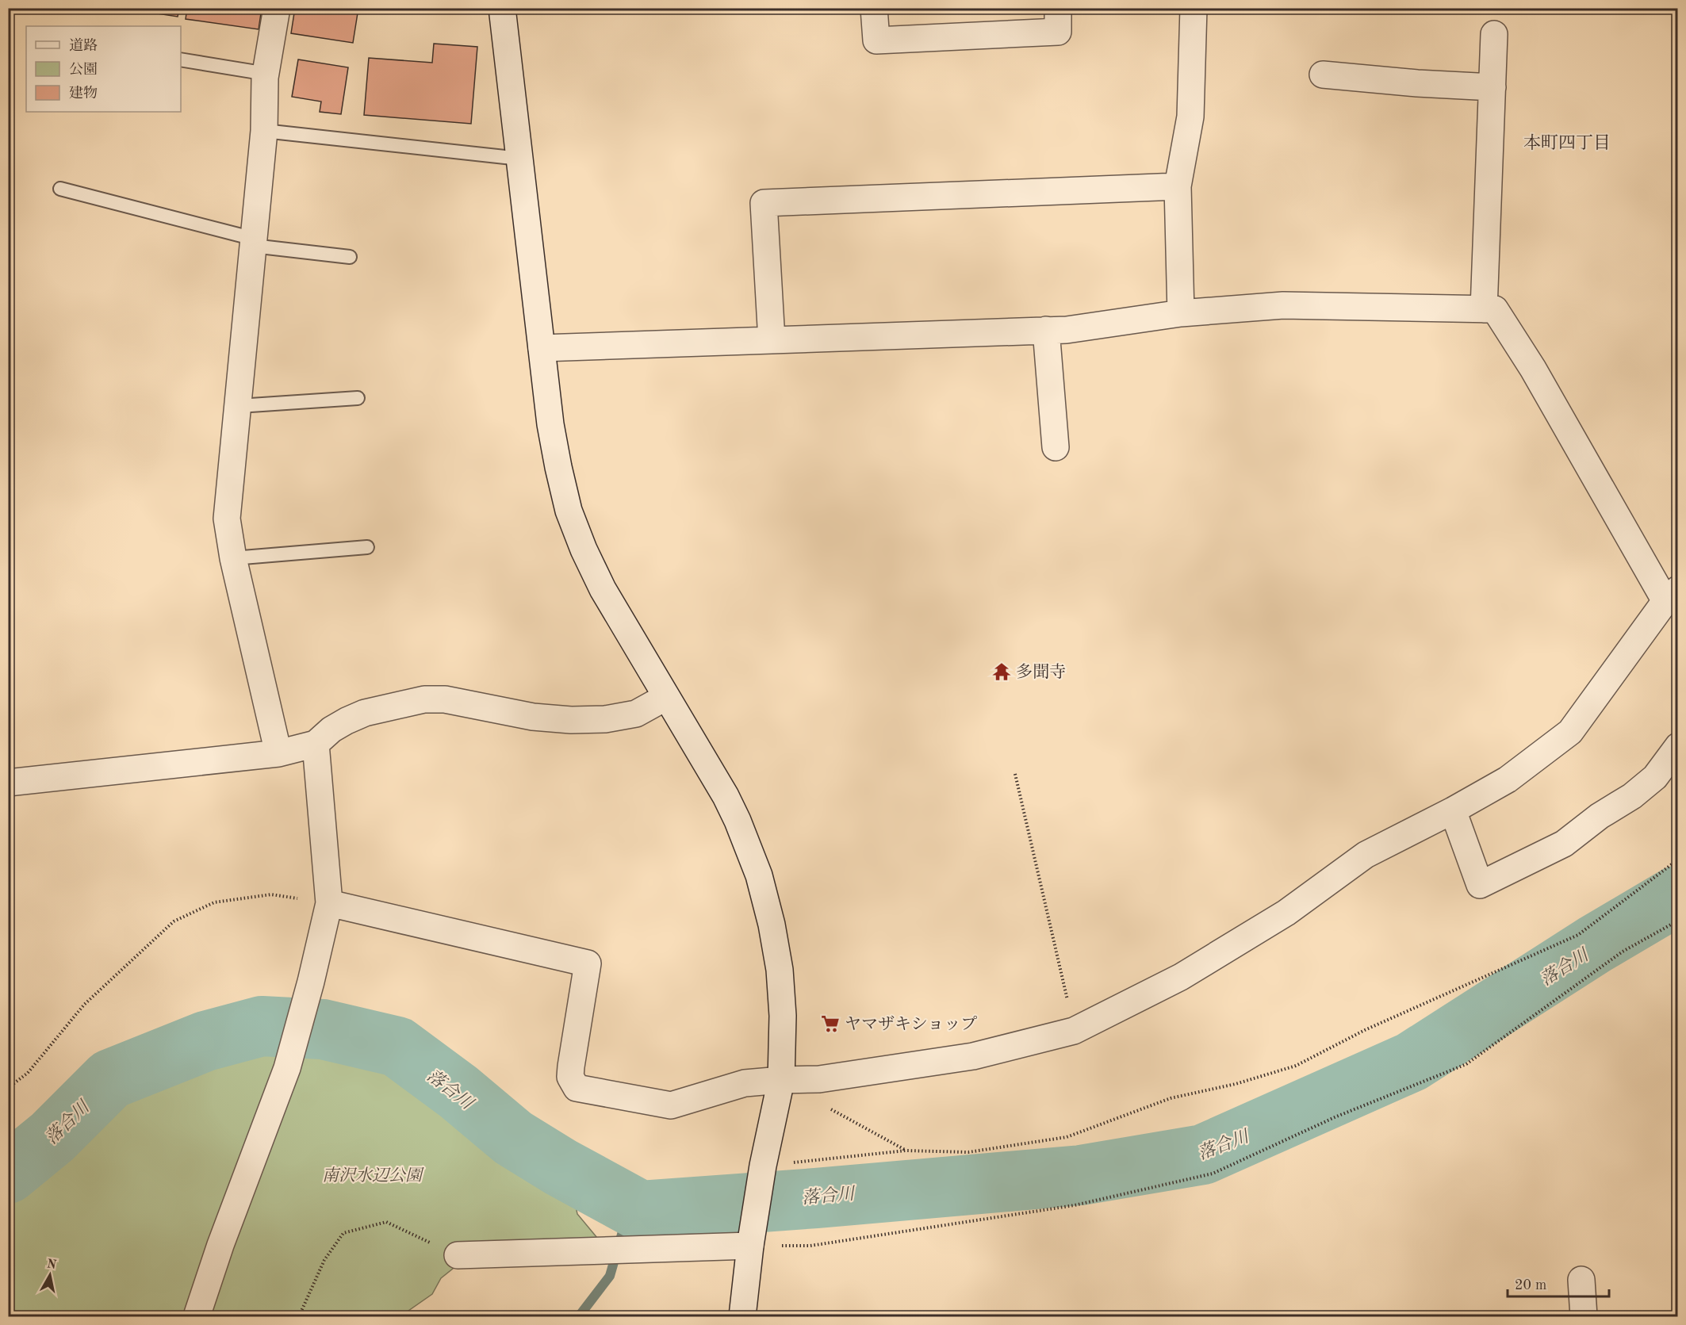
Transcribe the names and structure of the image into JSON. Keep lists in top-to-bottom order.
{
  "districts": ["本町四丁目"],
  "water": ["落合川"],
  "parks": ["南沢水辺公園"],
  "places": {
    "temple": ["多聞寺"],
    "supermarket": ["ヤマザキショップ"]
  },
  "legend": ["道路", "公園", "建物"],
  "scale_bar": "20 m",
  "north": "top"
}
